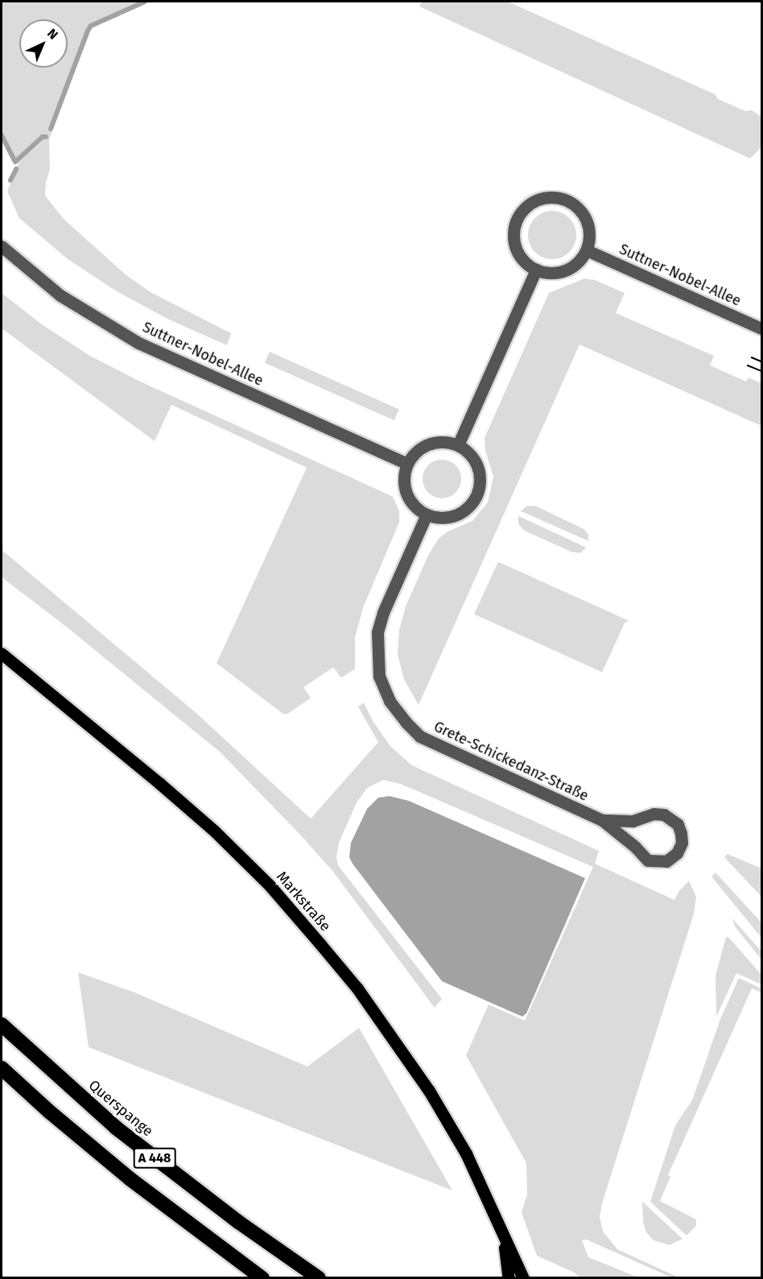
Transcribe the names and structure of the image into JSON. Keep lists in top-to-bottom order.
{
  "streets": {
    "highway": ["Querspange", "A 448"],
    "main road": ["Markstraße"],
    "street": ["Suttner-Nobel-Allee", "Grete-Schickedanz-Straße"]
  },
  "crossings": [
    ["Suttner-Nobel-Allee", "Grete-Schickedanz-Straße"]
  ],
  "north": "top right"
}
